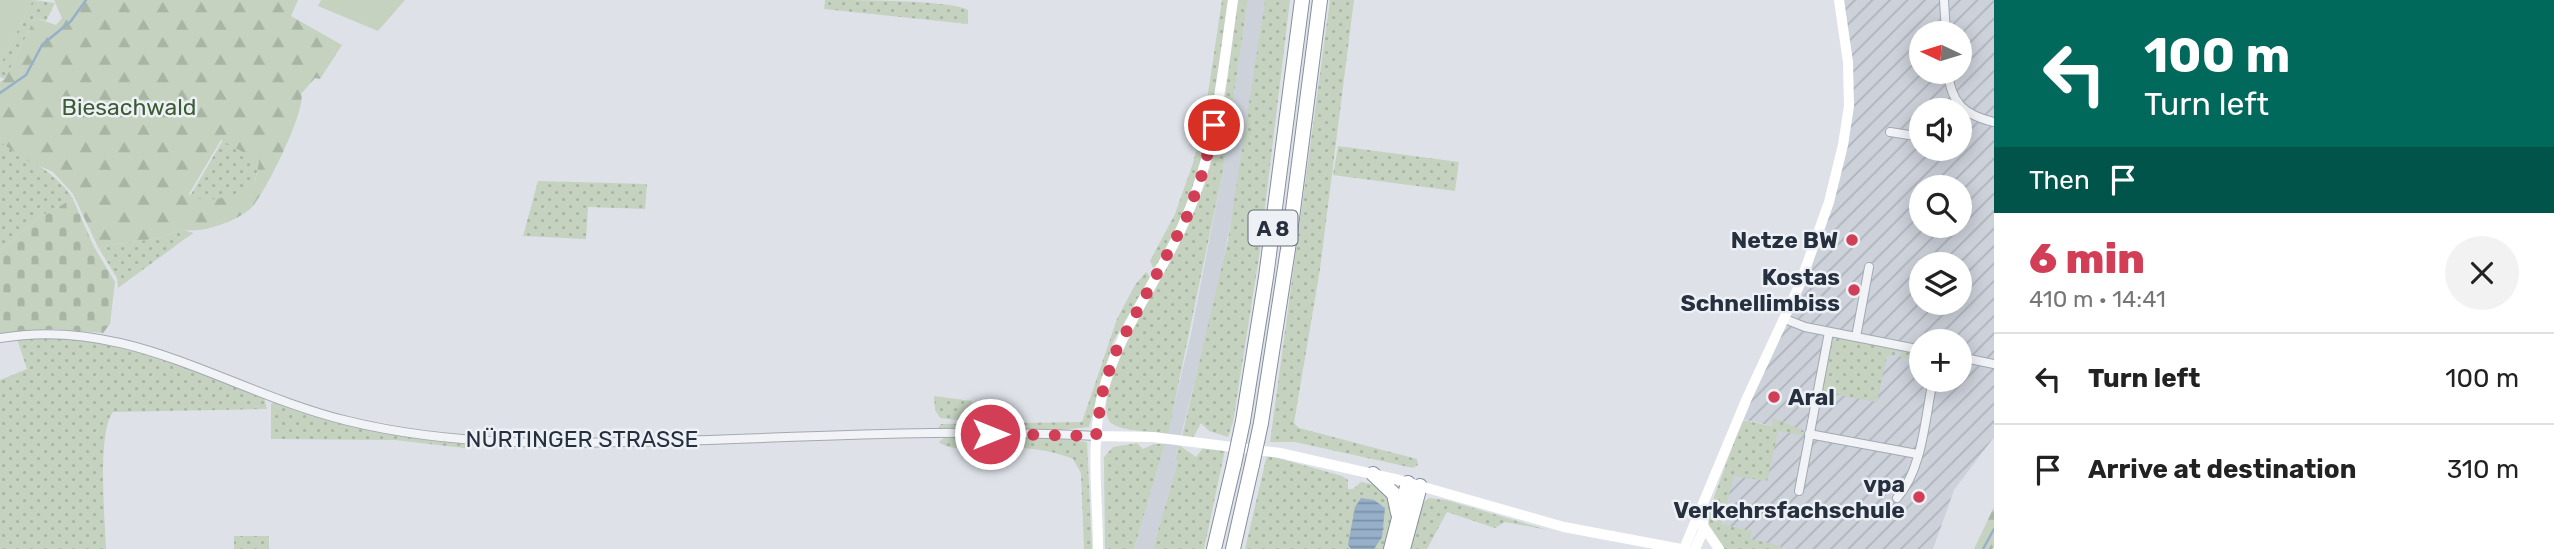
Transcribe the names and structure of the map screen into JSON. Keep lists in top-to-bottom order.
{
  "streets": {
    "highway": ["A 8"],
    "street": ["NÜRTINGER STRASSE"]
  },
  "parks": ["Biesachwald"],
  "places": [
    "Netze BW",
    "Kostas Schnellimbiss",
    "Aral",
    "vpa Verkehrsfachschule"
  ],
  "north": "left",
  "page": {
    "turn": ["100 m", "Turn left"],
    "map_buttons": "+",
    "then": "Then",
    "heading": ["6 min", "410 m · 14:41"],
    "list": [
      {
        "name": "Turn left",
        "value": "100 m"
      },
      {
        "name": "Arrive at destination",
        "value": "310 m"
      }
    ]
  }
}
